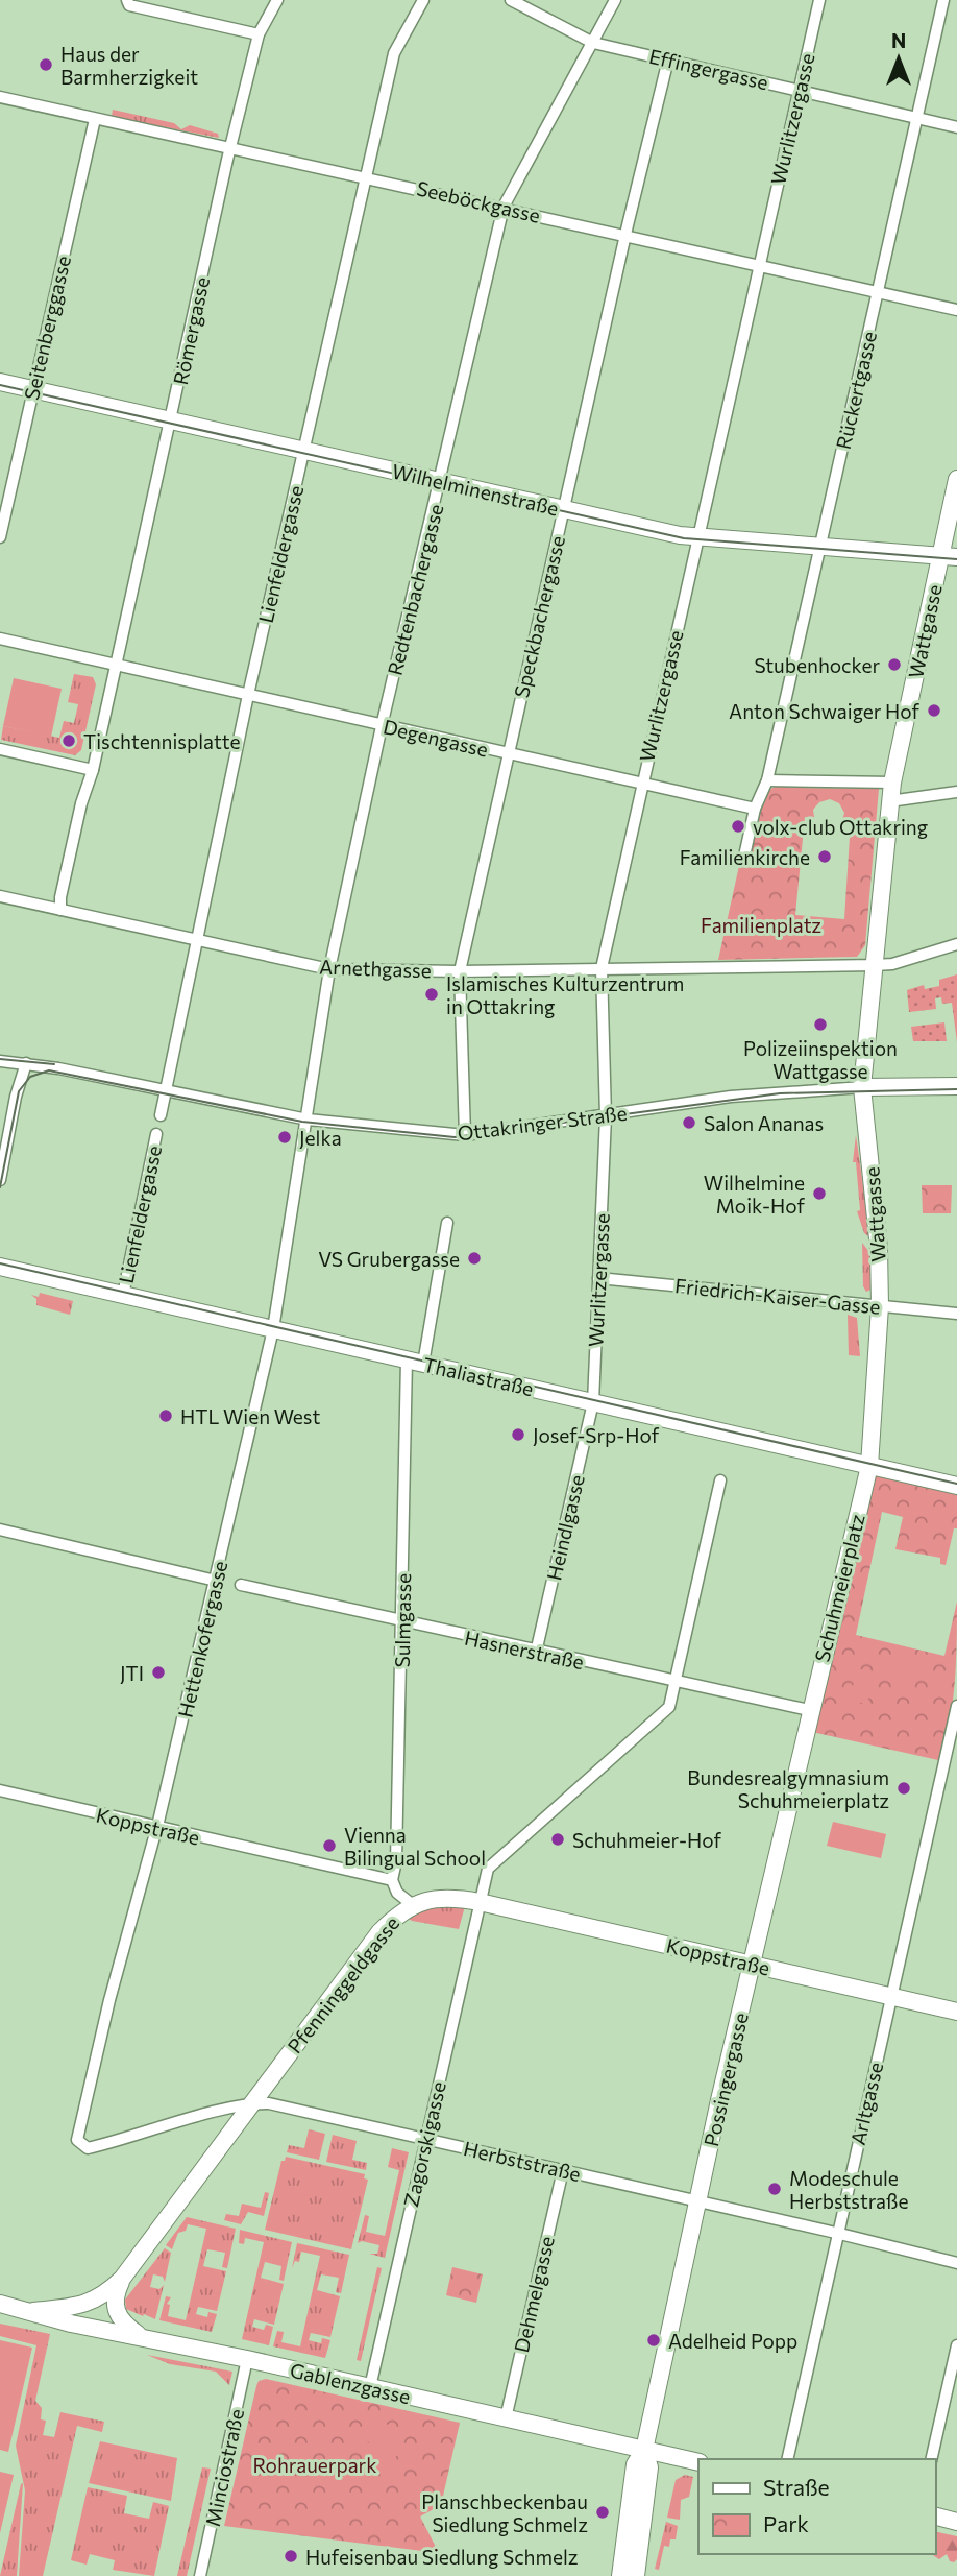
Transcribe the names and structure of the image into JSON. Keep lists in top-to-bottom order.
{
  "streets": {
    "main road": [
      "Wilhelminenstraße",
      "Wattgasse",
      "Ottakringer Straße",
      "Thaliastraße",
      "Schuhmeierplatz",
      "Koppstraße",
      "Pfenninggeldgasse",
      "Possingergasse",
      "Gablenzgasse"
    ],
    "street": [
      "Effingergasse",
      "Wurlitzergasse",
      "Seeböckgasse",
      "Seitenberggasse",
      "Römergasse",
      "Rückertgasse",
      "Lienfeldergasse",
      "Redtenbachergasse",
      "Speckbachergasse",
      "Degengasse",
      "Arnethgasse",
      "Friedrich-Kaiser-Gasse",
      "Heindlgasse",
      "Sulmgasse",
      "Hettenkofergasse",
      "Hasnerstraße",
      "Arltgasse",
      "Zagorskigasse",
      "Herbststraße",
      "Dehmelgasse",
      "Minciostraße"
    ]
  },
  "crossings": [
    ["Effingergasse", "Wurlitzergasse"],
    ["Effingergasse", "Rückertgasse"],
    ["Effingergasse", "Redtenbachergasse"],
    ["Effingergasse", "Speckbachergasse"],
    ["Wurlitzergasse", "Seeböckgasse"],
    ["Wurlitzergasse", "Wilhelminenstraße"],
    ["Wurlitzergasse", "Degengasse"],
    ["Wurlitzergasse", "Arnethgasse"],
    ["Wurlitzergasse", "Ottakringer Straße"],
    ["Wurlitzergasse", "Friedrich-Kaiser-Gasse"],
    ["Wurlitzergasse", "Thaliastraße"],
    ["Wurlitzergasse", "Heindlgasse"],
    ["Seeböckgasse", "Seitenberggasse"],
    ["Seeböckgasse", "Römergasse"],
    ["Seeböckgasse", "Rückertgasse"],
    ["Seeböckgasse", "Lienfeldergasse"],
    ["Seeböckgasse", "Redtenbachergasse"],
    ["Seeböckgasse", "Speckbachergasse"],
    ["Seitenberggasse", "Wilhelminenstraße"],
    ["Römergasse", "Wilhelminenstraße"],
    ["Römergasse", "Degengasse"],
    ["Rückertgasse", "Wilhelminenstraße"],
    ["Wilhelminenstraße", "Lienfeldergasse"],
    ["Wilhelminenstraße", "Redtenbachergasse"],
    ["Wilhelminenstraße", "Speckbachergasse"],
    ["Wilhelminenstraße", "Wattgasse"],
    ["Lienfeldergasse", "Degengasse"],
    ["Lienfeldergasse", "Arnethgasse"],
    ["Lienfeldergasse", "Ottakringer Straße"],
    ["Lienfeldergasse", "Thaliastraße"],
    ["Redtenbachergasse", "Degengasse"],
    ["Redtenbachergasse", "Arnethgasse"],
    ["Redtenbachergasse", "Ottakringer Straße"],
    ["Redtenbachergasse", "Hettenkofergasse"],
    ["Speckbachergasse", "Degengasse"],
    ["Speckbachergasse", "Arnethgasse"],
    ["Speckbachergasse", "Ottakringer Straße"],
    ["Wattgasse", "Arnethgasse"],
    ["Wattgasse", "Ottakringer Straße"],
    ["Wattgasse", "Friedrich-Kaiser-Gasse"],
    ["Wattgasse", "Thaliastraße"],
    ["Wattgasse", "Schuhmeierplatz"],
    ["Ottakringer Straße", "Hettenkofergasse"],
    ["Thaliastraße", "Heindlgasse"],
    ["Thaliastraße", "Schuhmeierplatz"],
    ["Thaliastraße", "Sulmgasse"],
    ["Thaliastraße", "Hettenkofergasse"],
    ["Heindlgasse", "Hasnerstraße"],
    ["Schuhmeierplatz", "Hasnerstraße"],
    ["Schuhmeierplatz", "Possingergasse"],
    ["Sulmgasse", "Hasnerstraße"],
    ["Sulmgasse", "Koppstraße"],
    ["Hettenkofergasse", "Koppstraße"],
    ["Hettenkofergasse", "Herbststraße"],
    ["Hasnerstraße", "Possingergasse"],
    ["Koppstraße", "Pfenninggeldgasse"],
    ["Koppstraße", "Possingergasse"],
    ["Koppstraße", "Arltgasse"],
    ["Koppstraße", "Zagorskigasse"],
    ["Pfenninggeldgasse", "Zagorskigasse"],
    ["Pfenninggeldgasse", "Herbststraße"],
    ["Pfenninggeldgasse", "Gablenzgasse"],
    ["Possingergasse", "Herbststraße"],
    ["Possingergasse", "Gablenzgasse"],
    ["Arltgasse", "Herbststraße"],
    ["Zagorskigasse", "Herbststraße"],
    ["Zagorskigasse", "Gablenzgasse"],
    ["Herbststraße", "Dehmelgasse"],
    ["Dehmelgasse", "Gablenzgasse"],
    ["Gablenzgasse", "Minciostraße"]
  ],
  "parks": ["Familienplatz", "Rohrauerpark"],
  "places": [
    "Haus der Barmherzigkeit",
    "Stubenhocker",
    "Anton Schwaiger Hof",
    "Tischtennisplatte",
    "volx-club Ottakring",
    "Familienkirche",
    "Islamisches Kulturzentrum in Ottakring",
    "Polizeiinspektion Wattgasse",
    "Salon Ananas",
    "Jelka",
    "Wilhelmine Moik-Hof",
    "VS Grubergasse",
    "HTL Wien West",
    "Josef-Srp-Hof",
    "JTI",
    "Bundesrealgymnasium Schuhmeierplatz",
    "Schuhmeier-Hof",
    "Vienna Bilingual School",
    "Modeschule Herbststraße",
    "Adelheid Popp",
    "Planschbeckenbau Siedlung Schmelz",
    "Hufeisenbau Siedlung Schmelz"
  ],
  "legend": ["Straße", "Park"],
  "north": "top"
}
